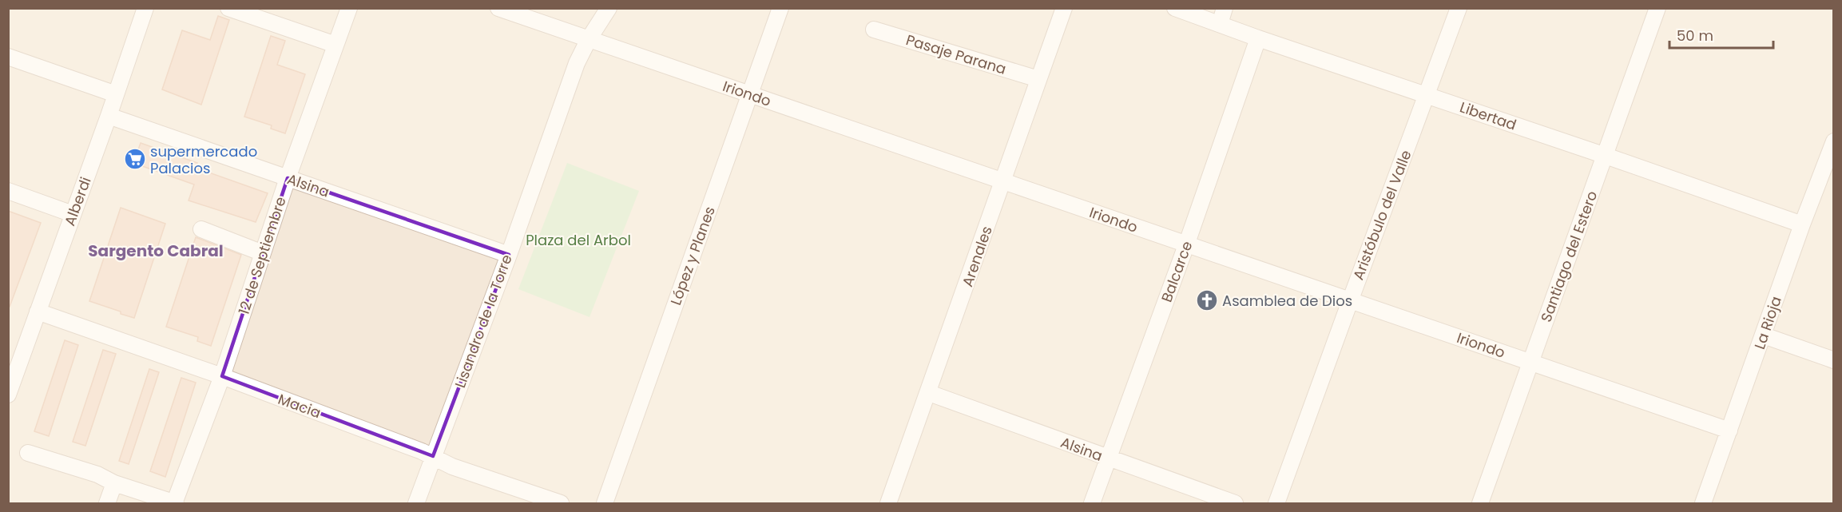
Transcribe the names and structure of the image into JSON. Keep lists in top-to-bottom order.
{
  "streets": {
    "street": [
      "Pasaje Parana",
      "Iriondo",
      "Libertad",
      "Alsina",
      "Alberdi",
      "Aristóbulo del Valle",
      "12 de Septiembre",
      "López y Planes",
      "Arenales",
      "Santiago del Estero",
      "Balcarce",
      "Lisandro de la Torre",
      "La Rioja",
      "Macia"
    ]
  },
  "crossings": [
    ["Pasaje Parana", "Arenales"],
    ["Iriondo", "Aristóbulo del Valle"],
    ["Iriondo", "López y Planes"],
    ["Iriondo", "Arenales"],
    ["Iriondo", "Santiago del Estero"],
    ["Iriondo", "Balcarce"],
    ["Iriondo", "Lisandro de la Torre"],
    ["Iriondo", "La Rioja"],
    ["Libertad", "Aristóbulo del Valle"],
    ["Libertad", "Santiago del Estero"],
    ["Libertad", "Balcarce"],
    ["Libertad", "La Rioja"],
    ["Alsina", "Alberdi"],
    ["Alsina", "12 de Septiembre"],
    ["Alsina", "Arenales"],
    ["Alsina", "Balcarce"],
    ["Alsina", "Lisandro de la Torre"],
    ["Alberdi", "Macia"],
    ["12 de Septiembre", "Macia"],
    ["Lisandro de la Torre", "Macia"]
  ],
  "districts": ["Sargento Cabral"],
  "parks": ["Plaza del Arbol"],
  "places": {
    "supermarket": ["supermercado Palacios"],
    "church": ["Asamblea de Dios"]
  },
  "scale_bar": "50 m"
}
